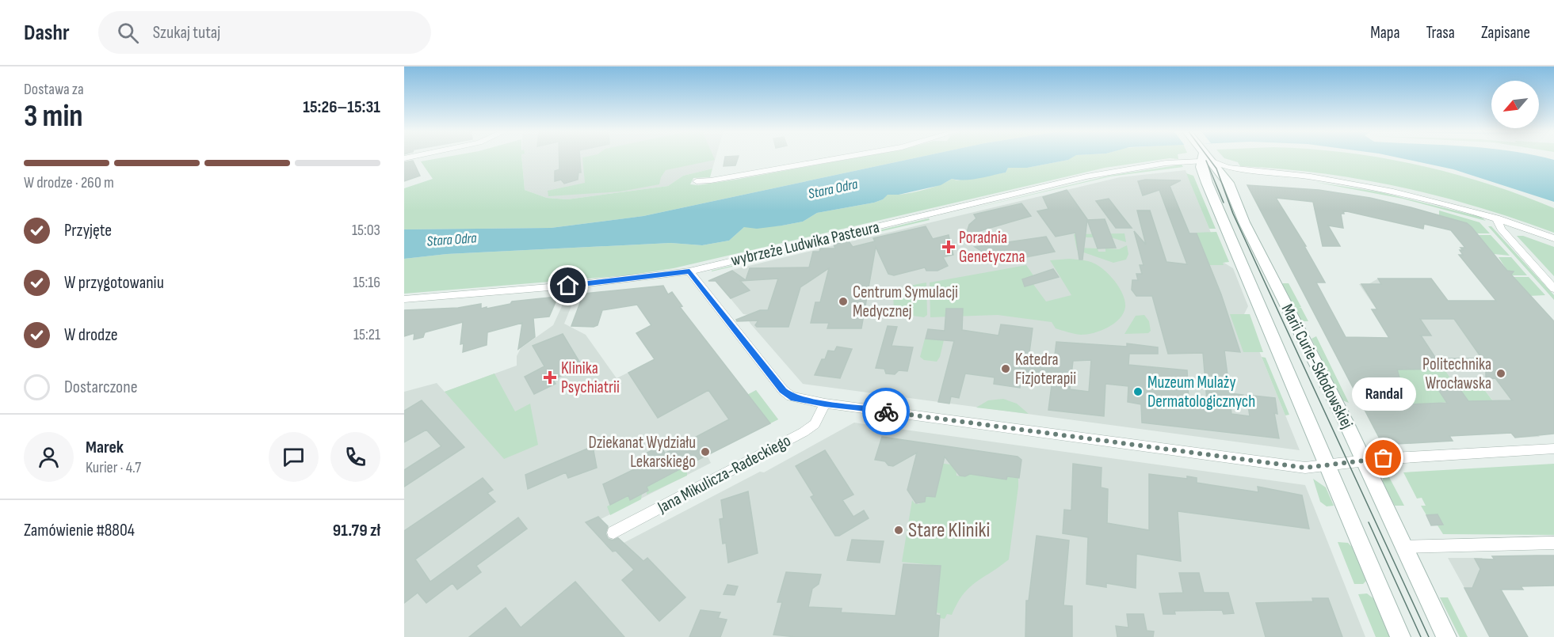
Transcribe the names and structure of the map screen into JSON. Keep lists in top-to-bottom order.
{
  "streets": {
    "main road": ["Marii Curie-Skłodowskiej"],
    "street": ["wybrzeże Ludwika Pasteura", "Jana Mikulicza-Radeckiego"]
  },
  "water": ["Stara Odra"],
  "places": {
    "health": ["Poradnia Genetyczna", "Klinika Psychiatrii"],
    "other": [
      "Centrum Symulacji Medycznej",
      "Katedra Fizjoterapii",
      "Politechnika Wrocławska",
      "Muzeum Mulaży Dermatologicznych",
      "Dziekanat Wydziału Lekarskiego",
      "Randal",
      "Stare Kliniki"
    ]
  },
  "north": "bottom left",
  "page": {
    "header": "Dashr",
    "search": "Szukaj tutaj",
    "nav": ["Mapa", "Trasa", "Zapisane"],
    "heading": ["3 min", "Dostawa za", "15:26–15:31"],
    "panel": [
      "Marek",
      "Kurier · 4.7",
      "Zamówienie #8804",
      "91.79 zł"
    ],
    "bar": "W drodze · 260 m",
    "list": [
      ["Przyjęte", "15:03"],
      ["W przygotowaniu", "15:16"],
      ["W drodze", "15:21"],
      "Dostarczone"
    ],
    "bubble": "Randal"
  }
}
